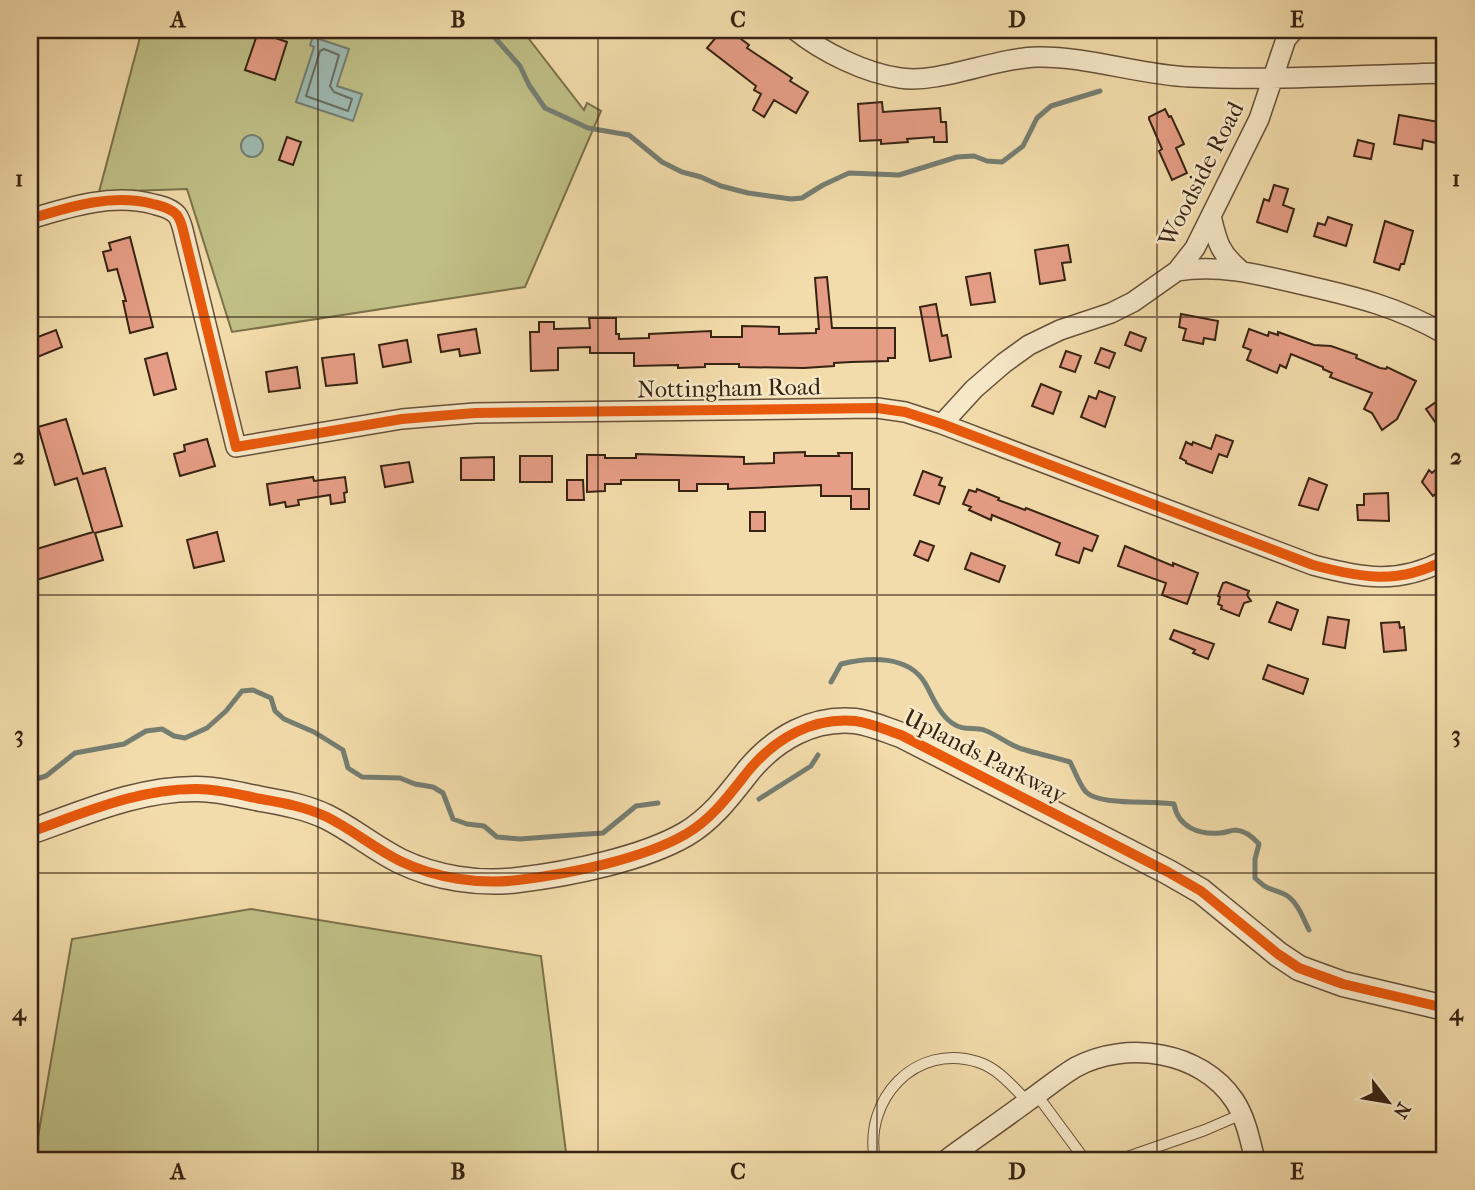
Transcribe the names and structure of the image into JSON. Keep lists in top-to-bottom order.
{
  "streets": {
    "street": ["Woodside Road", "Nottingham Road", "Uplands Parkway"]
  },
  "crossings": [
    ["Woodside Road", "Nottingham Road"]
  ],
  "north": "bottom right",
  "grid": {
    "columns": [
      "A",
      "B",
      "C",
      "D",
      "E"
    ],
    "rows": [
      "1",
      "2",
      "3",
      "4"
    ]
  }
}
